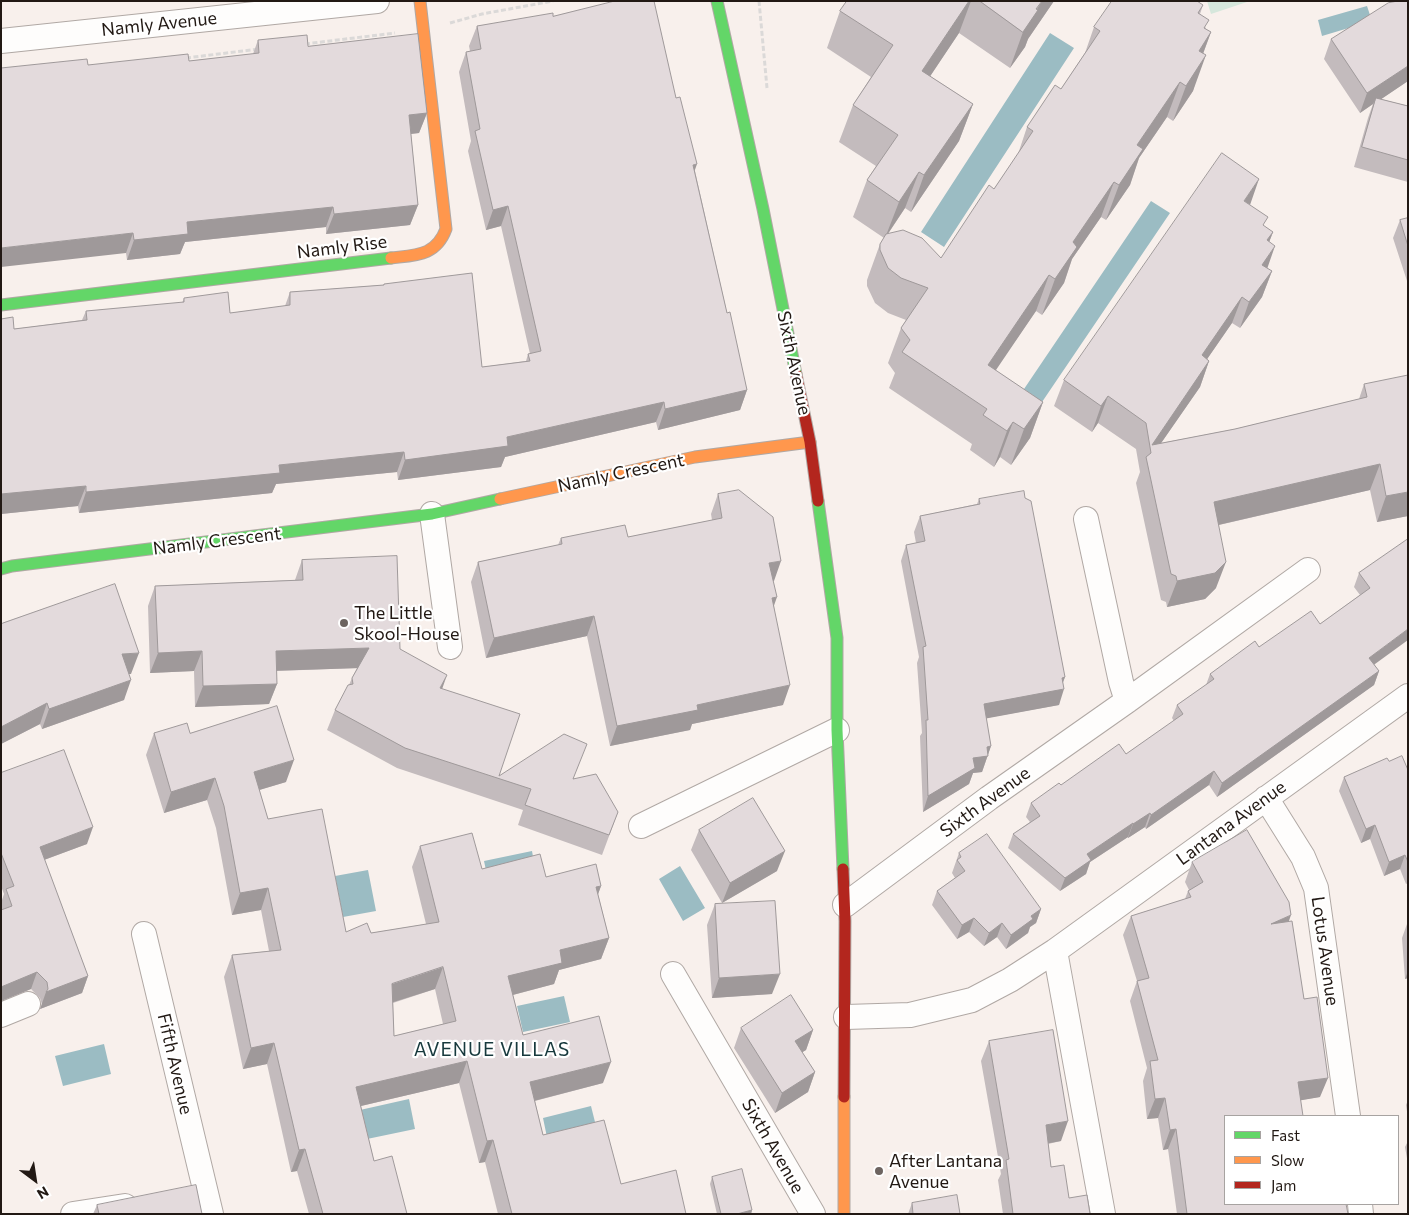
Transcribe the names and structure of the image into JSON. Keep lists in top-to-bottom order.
{
  "streets": {
    "street": [
      "Namly Avenue",
      "Namly Rise",
      "Sixth Avenue",
      "Namly Crescent",
      "Lantana Avenue",
      "Lotus Avenue",
      "Fifth Avenue"
    ]
  },
  "crossings": [
    ["Sixth Avenue", "Namly Crescent"],
    ["Sixth Avenue", "Lantana Avenue"],
    ["Lantana Avenue", "Lotus Avenue"]
  ],
  "districts": ["AVENUE VILLAS"],
  "places": ["The Little Skool-House", "After Lantana Avenue"],
  "legend": ["Fast", "Slow", "Jam"],
  "north": "bottom right"
}
